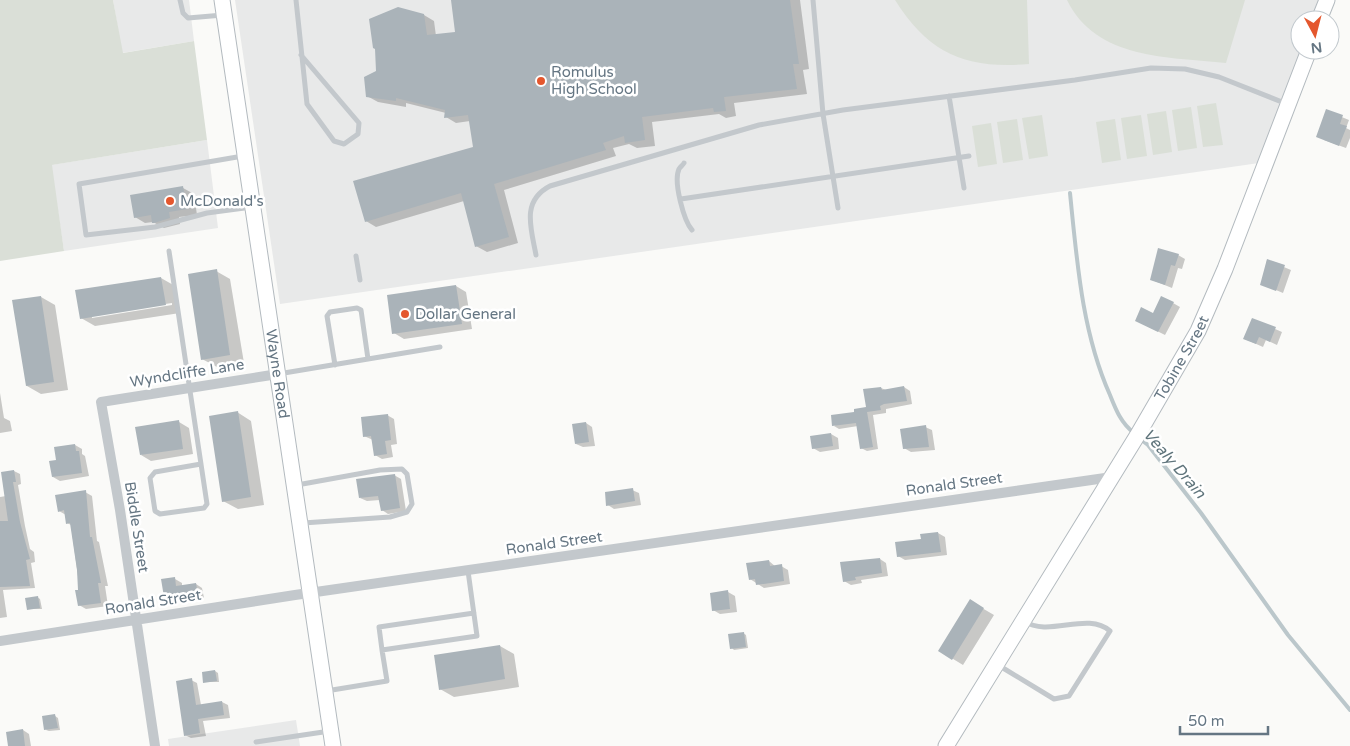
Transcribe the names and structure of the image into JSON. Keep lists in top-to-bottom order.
{
  "streets": {
    "street": [
      "Tobine Street",
      "Wyndcliffe Lane",
      "Wayne Road",
      "Ronald Street",
      "Biddle Street"
    ]
  },
  "crossings": [
    ["Tobine Street", "Ronald Street"],
    ["Wyndcliffe Lane", "Wayne Road"],
    ["Wyndcliffe Lane", "Biddle Street"],
    ["Wayne Road", "Ronald Street"],
    ["Ronald Street", "Biddle Street"]
  ],
  "water": ["Vealy Drain"],
  "places": ["Romulus High School", "McDonald's", "Dollar General"],
  "scale_bar": "50 m",
  "north": "bottom"
}
